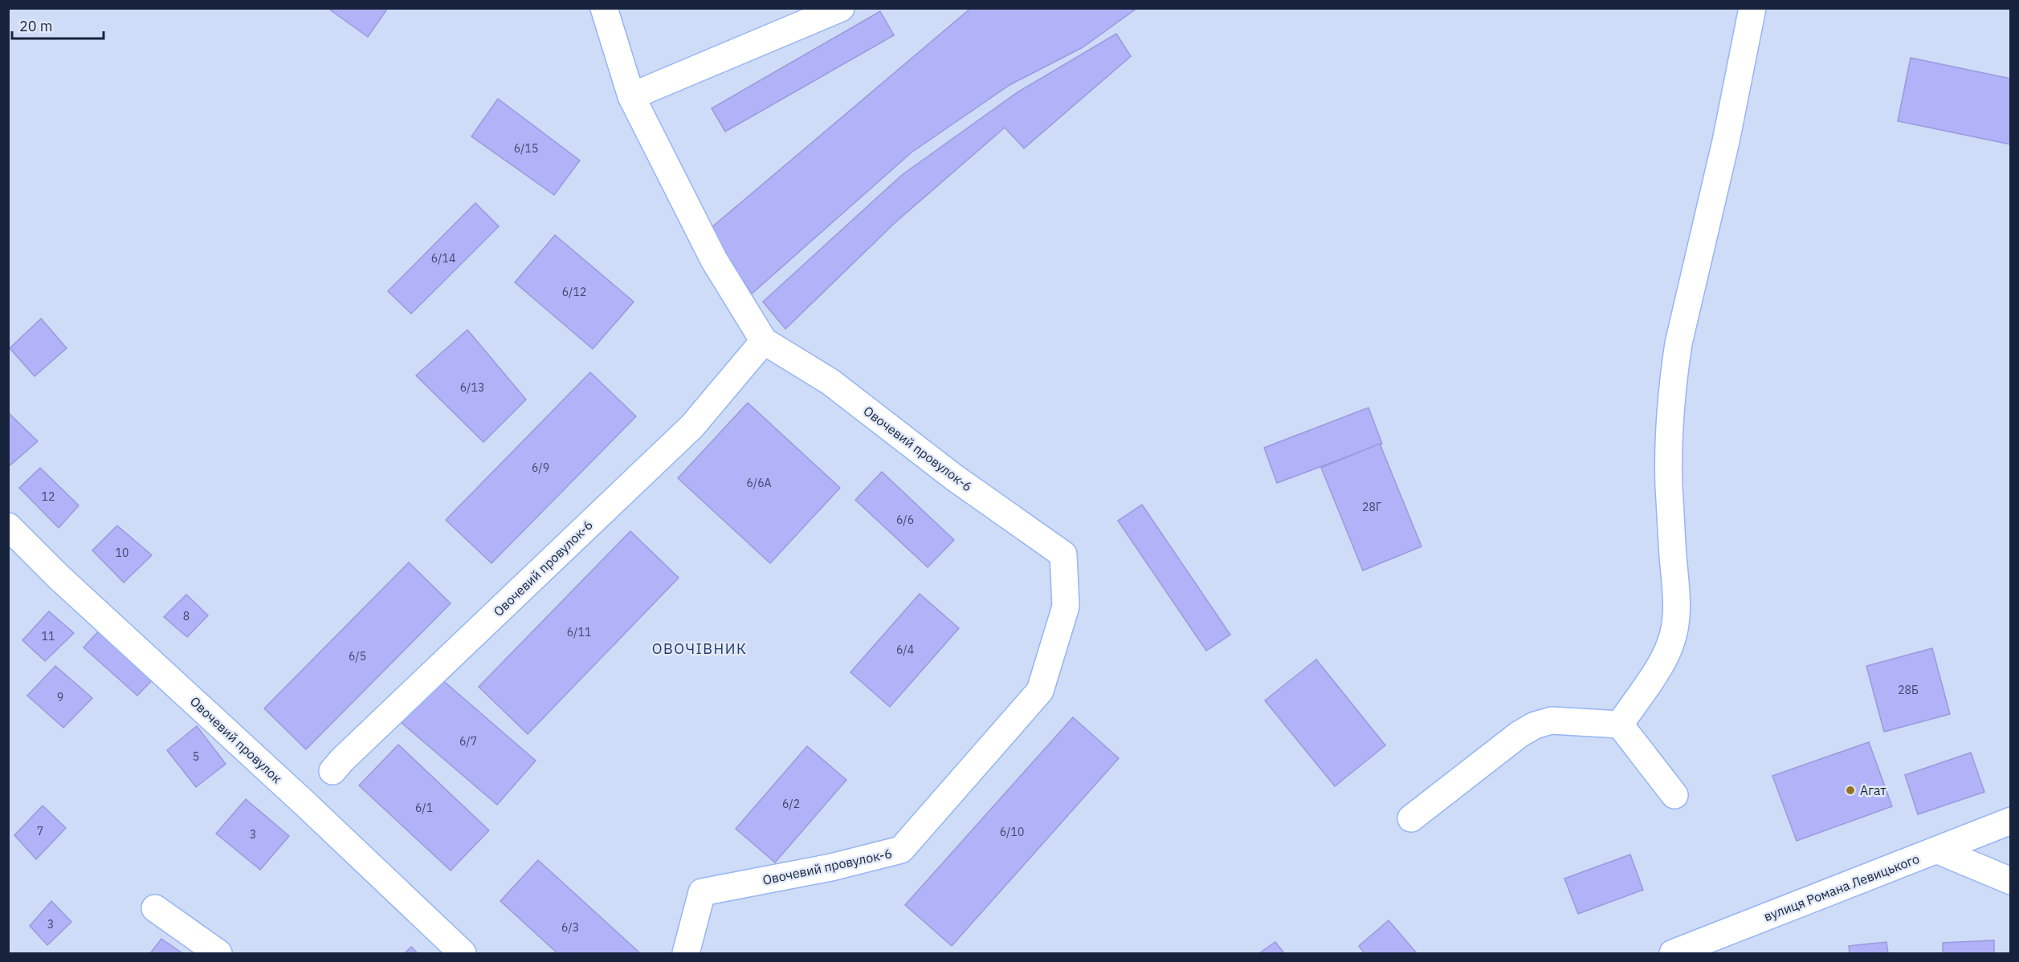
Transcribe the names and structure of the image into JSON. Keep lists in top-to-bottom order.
{
  "streets": {
    "street": ["Овочевий провулок-6", "Овочевий провулок", "вулиця Романа Левицького"]
  },
  "districts": ["ОВОЧІВНИК"],
  "places": ["Агат"],
  "house_numbers": [
    "6/15",
    "6/14",
    "6/12",
    "6/13",
    "6/9",
    "6/6А",
    "12",
    "28Г",
    "6/6",
    "10",
    "8",
    "6/11",
    "11",
    "6/4",
    "6/5",
    "28Б",
    "9",
    "6/7",
    "5",
    "6/2",
    "6/1",
    "7",
    "6/10",
    "3",
    "3",
    "6/3"
  ],
  "scale_bar": "20 m"
}
